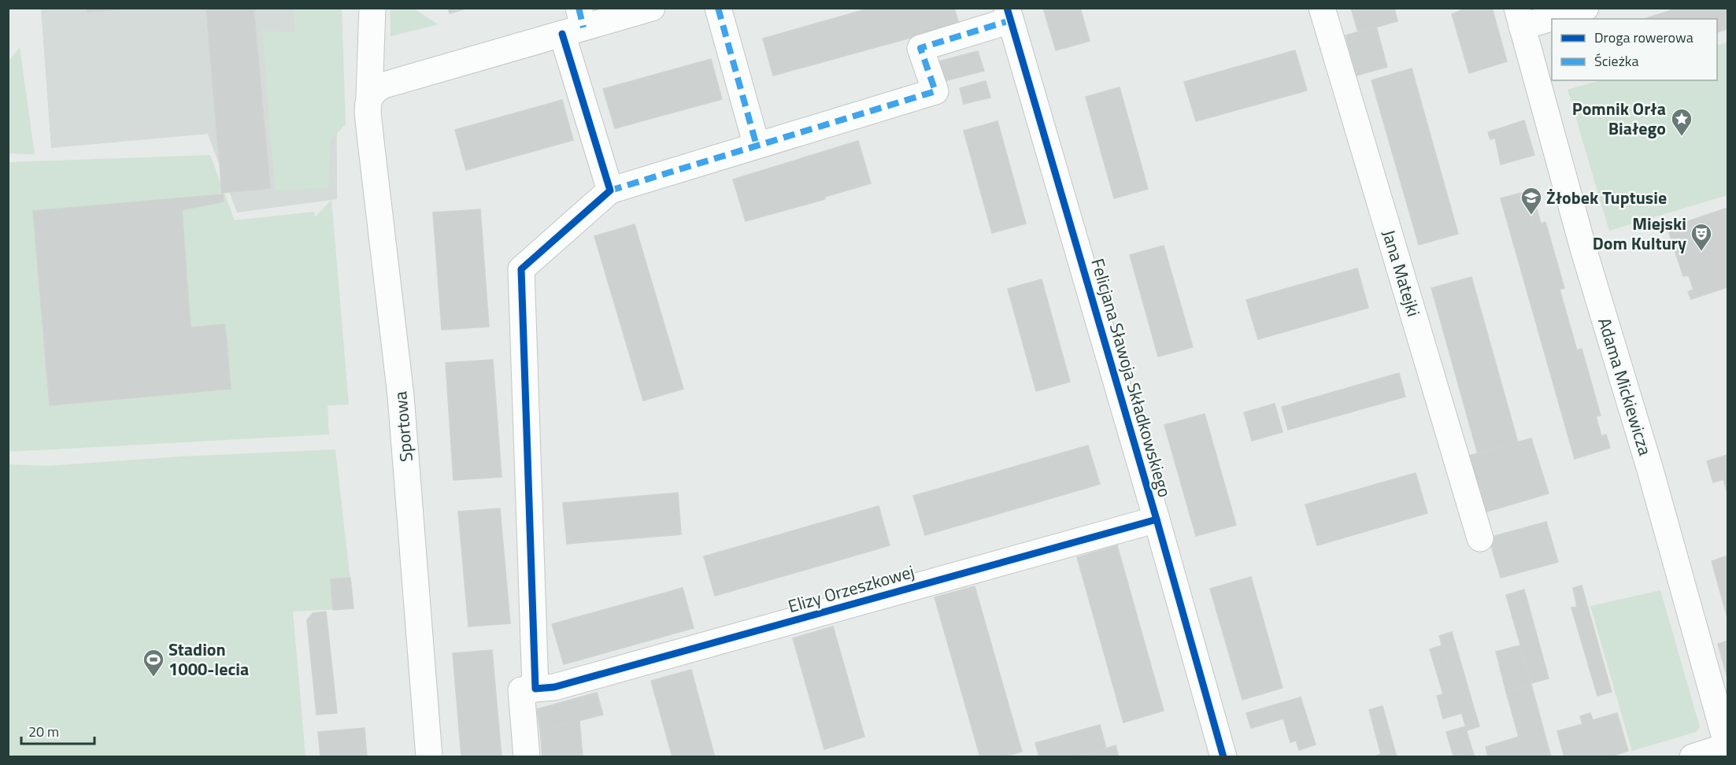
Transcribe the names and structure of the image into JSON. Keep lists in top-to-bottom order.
{
  "streets": {
    "street": [
      "Jana Matejki",
      "Felicjana Sławoja Składkowskiego",
      "Adama Mickiewicza",
      "Sportowa",
      "Elizy Orzeszkowej"
    ]
  },
  "crossings": [
    ["Felicjana Sławoja Składkowskiego", "Elizy Orzeszkowej"]
  ],
  "places": {
    "place": ["Pomnik Orła Białego"],
    "school or university": ["Żłobek Tuptusie"],
    "theatre": ["Miejski Dom Kultury"],
    "sports": ["Stadion 1000-lecia"]
  },
  "legend": ["Droga rowerowa", "Ścieżka"],
  "scale_bar": "20 m"
}
